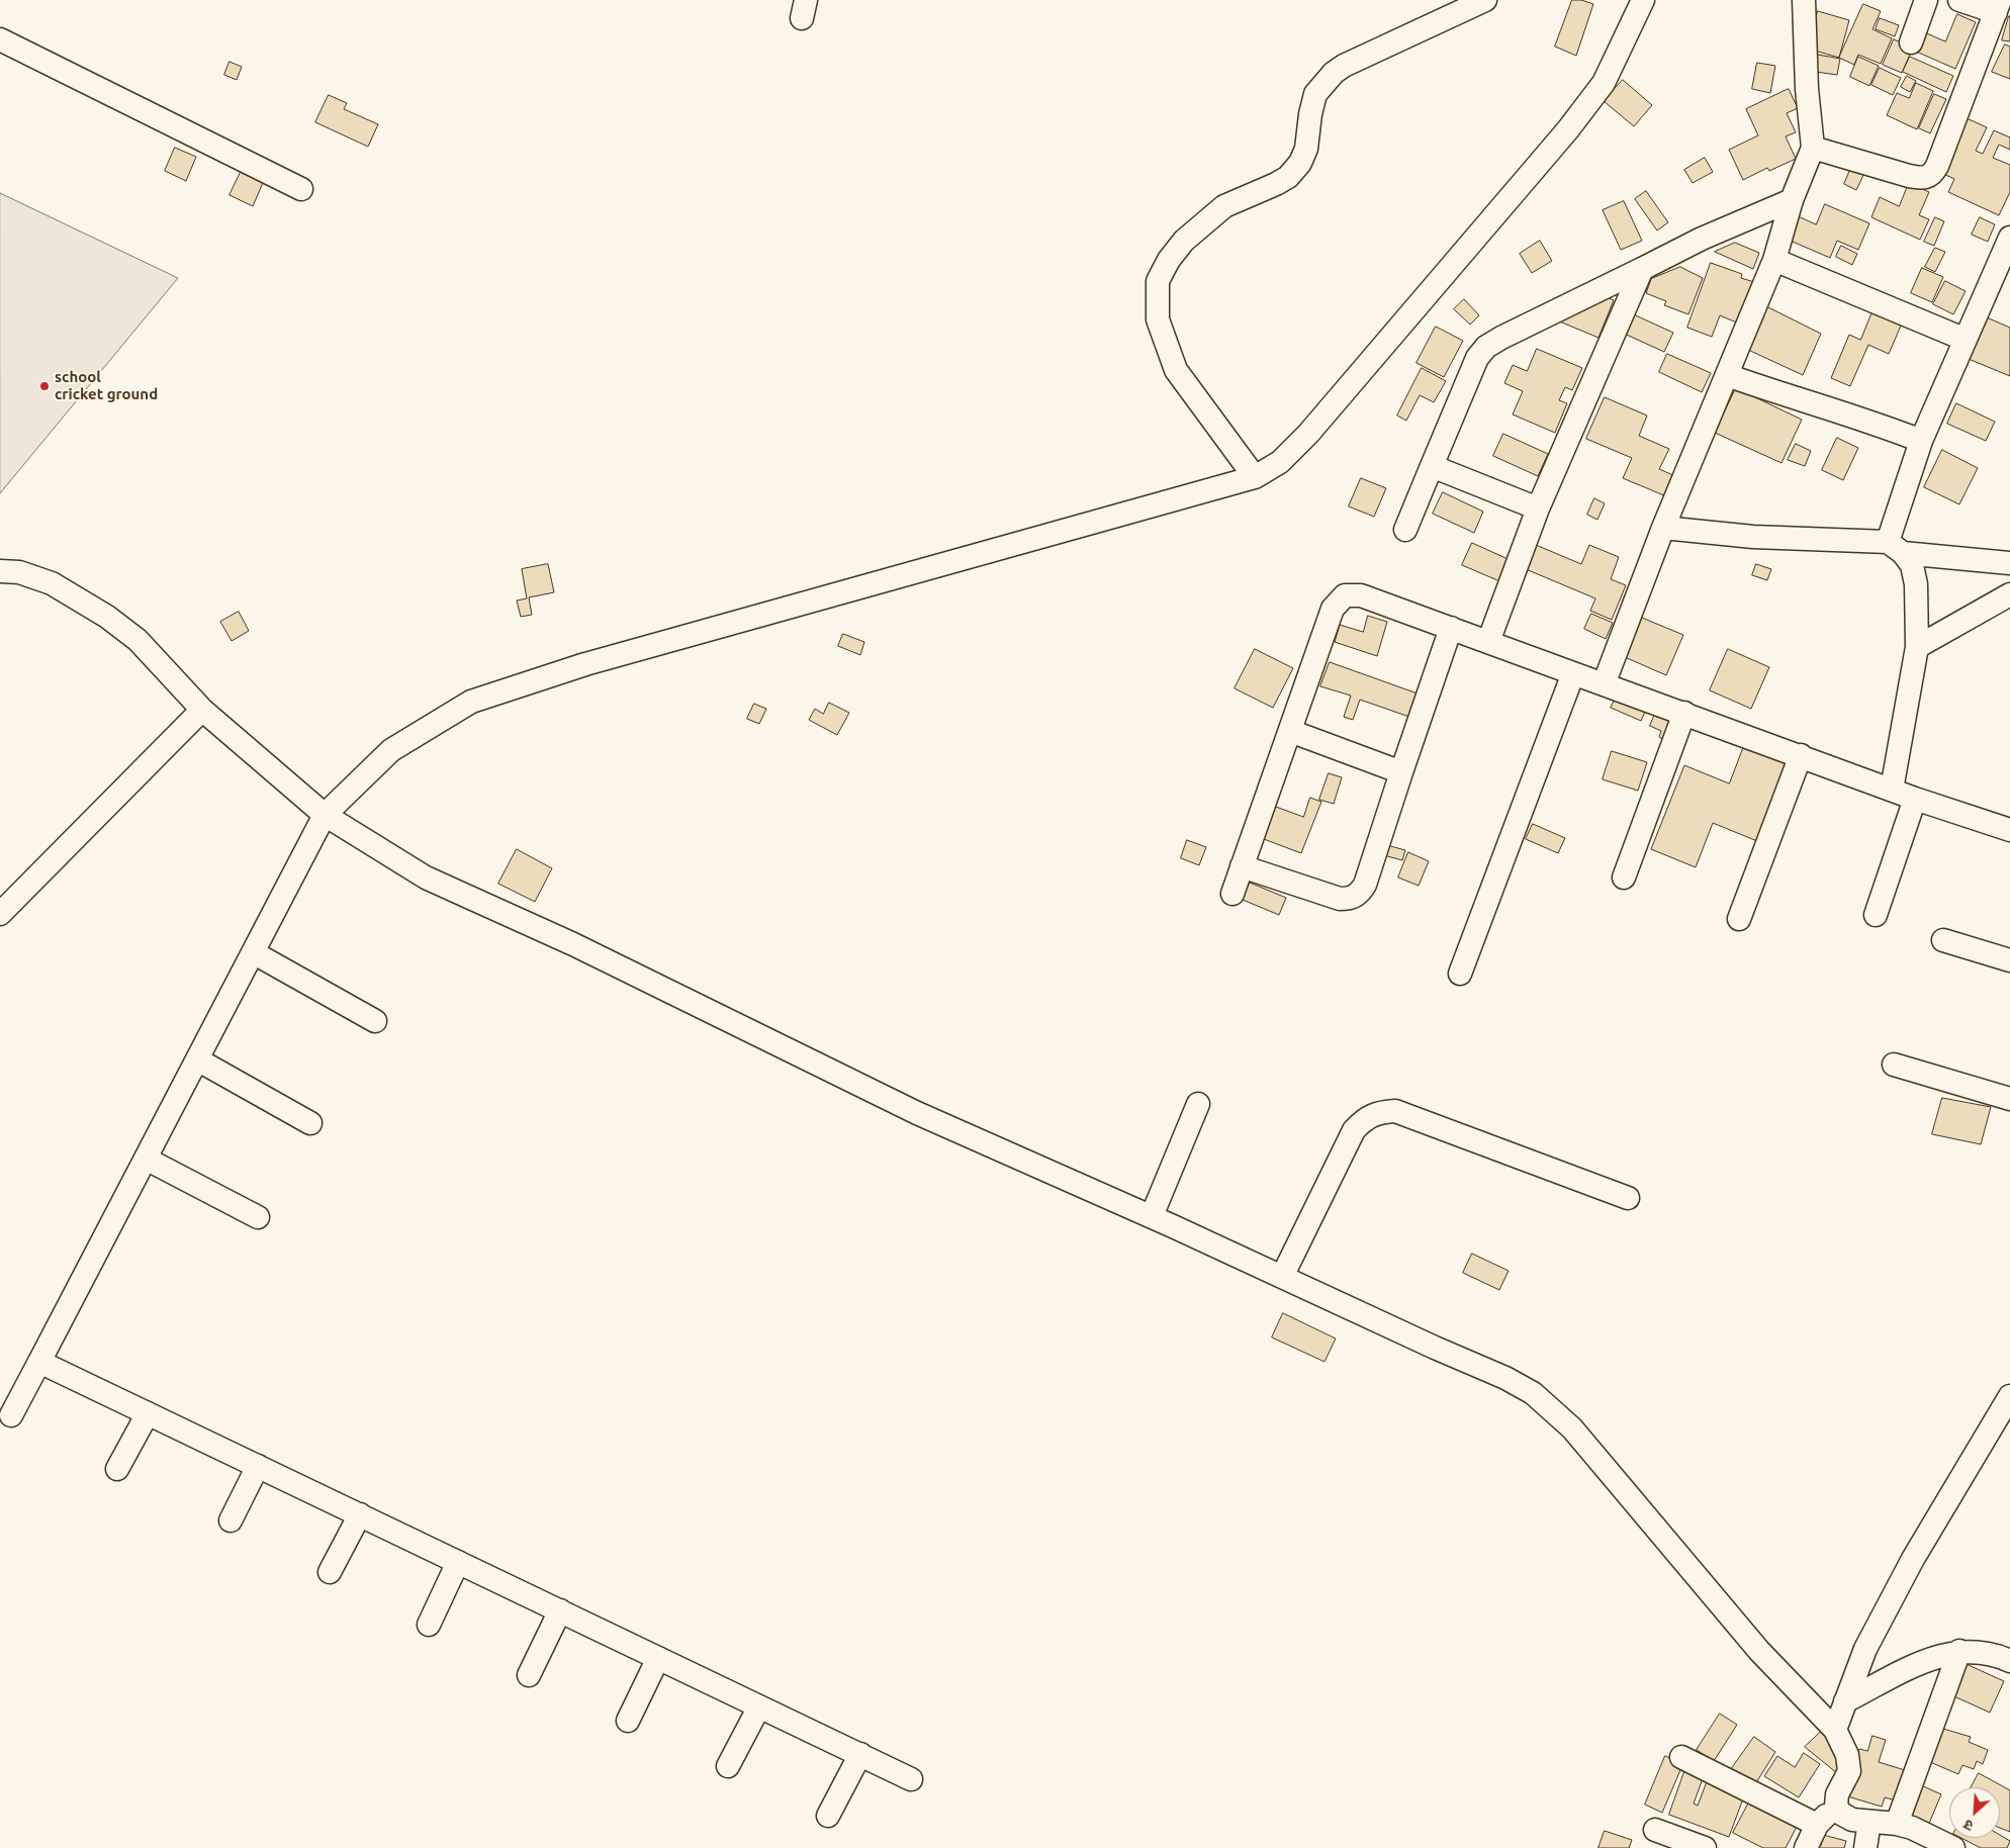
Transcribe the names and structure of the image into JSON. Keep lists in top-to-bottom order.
{
  "places": ["school cricket ground"],
  "north": "bottom left"
}
